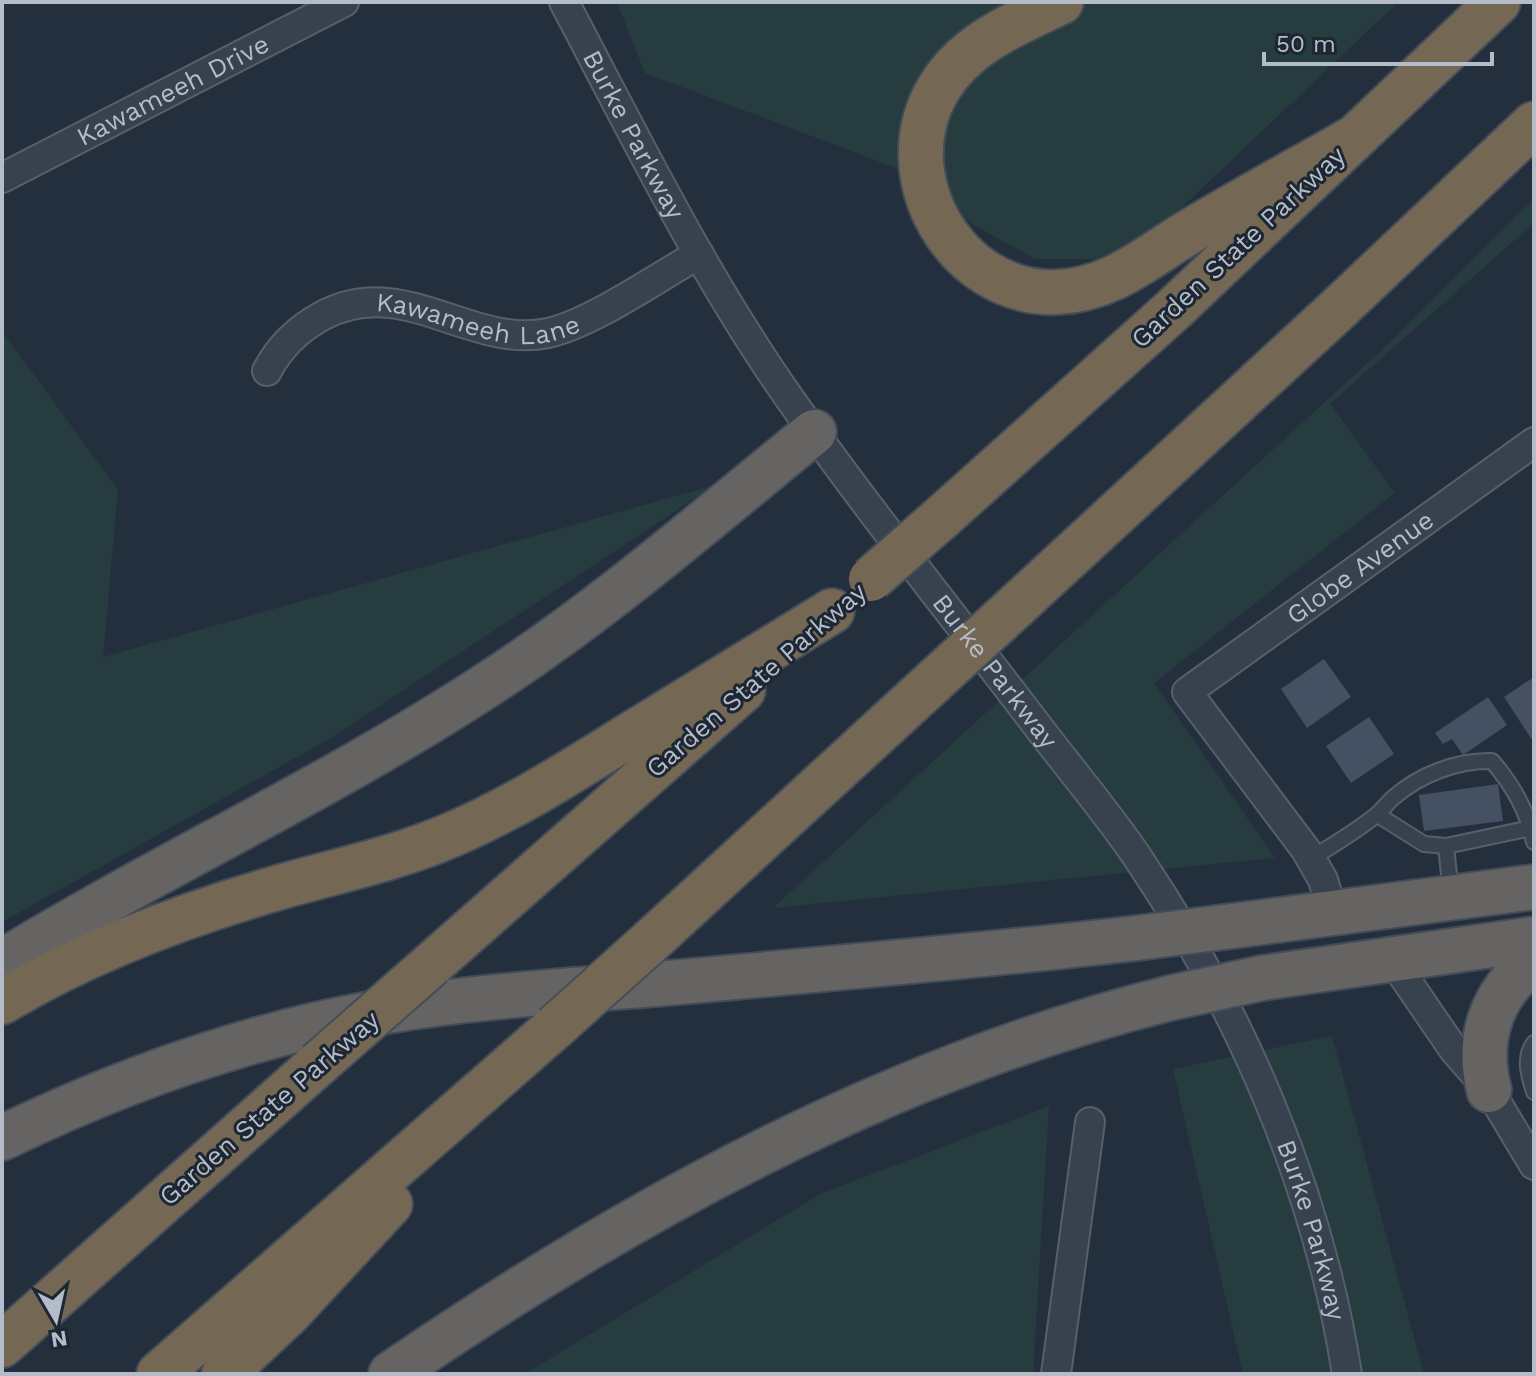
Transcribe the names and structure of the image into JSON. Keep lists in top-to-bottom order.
{
  "streets": {
    "highway": ["Garden State Parkway"],
    "street": [
      "Kawameeh Drive",
      "Burke Parkway",
      "Kawameeh Lane",
      "Globe Avenue"
    ]
  },
  "crossings": [
    ["Burke Parkway", "Kawameeh Lane"]
  ],
  "scale_bar": "50 m",
  "north": "bottom"
}
